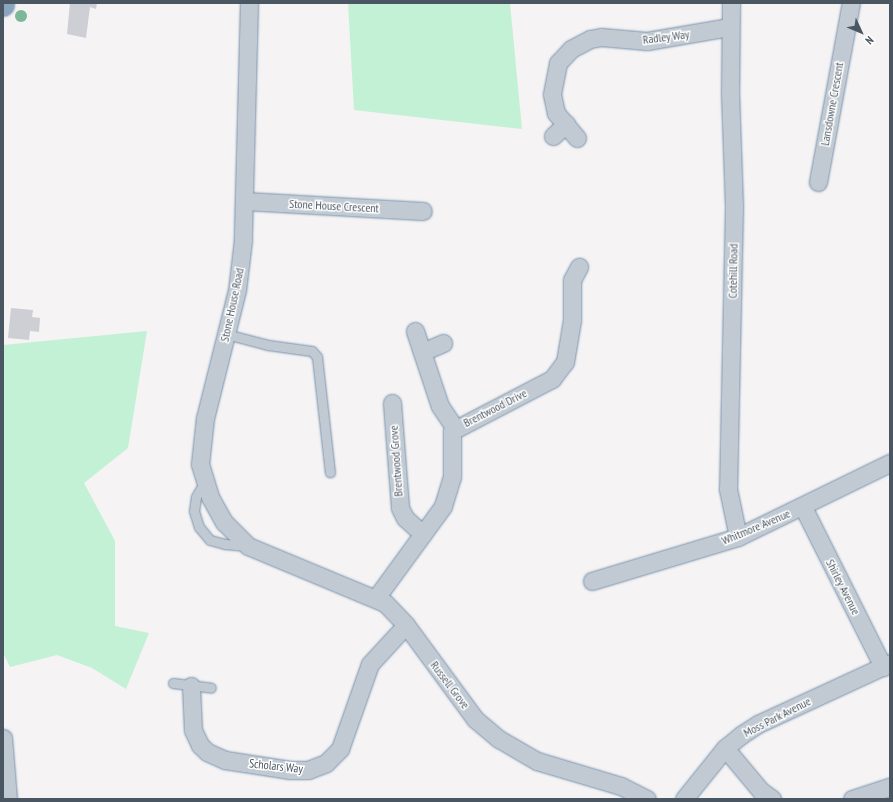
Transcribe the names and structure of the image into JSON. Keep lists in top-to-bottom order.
{
  "streets": {
    "street": [
      "Radley Way",
      "Lansdowne Crescent",
      "Stone House Crescent",
      "Cotehill Road",
      "Stone House Road",
      "Brentwood Drive",
      "Brentwood Grove",
      "Whitmore Avenue",
      "Shirley Avenue",
      "Russell Grove",
      "Moss Park Avenue",
      "Scholars Way"
    ]
  },
  "crossings": [
    ["Radley Way", "Cotehill Road"],
    ["Stone House Crescent", "Stone House Road"],
    ["Cotehill Road", "Whitmore Avenue"],
    ["Stone House Road", "Russell Grove"],
    ["Brentwood Drive", "Brentwood Grove"],
    ["Brentwood Drive", "Russell Grove"],
    ["Whitmore Avenue", "Shirley Avenue"],
    ["Shirley Avenue", "Moss Park Avenue"],
    ["Russell Grove", "Scholars Way"]
  ],
  "north": "bottom right"
}
